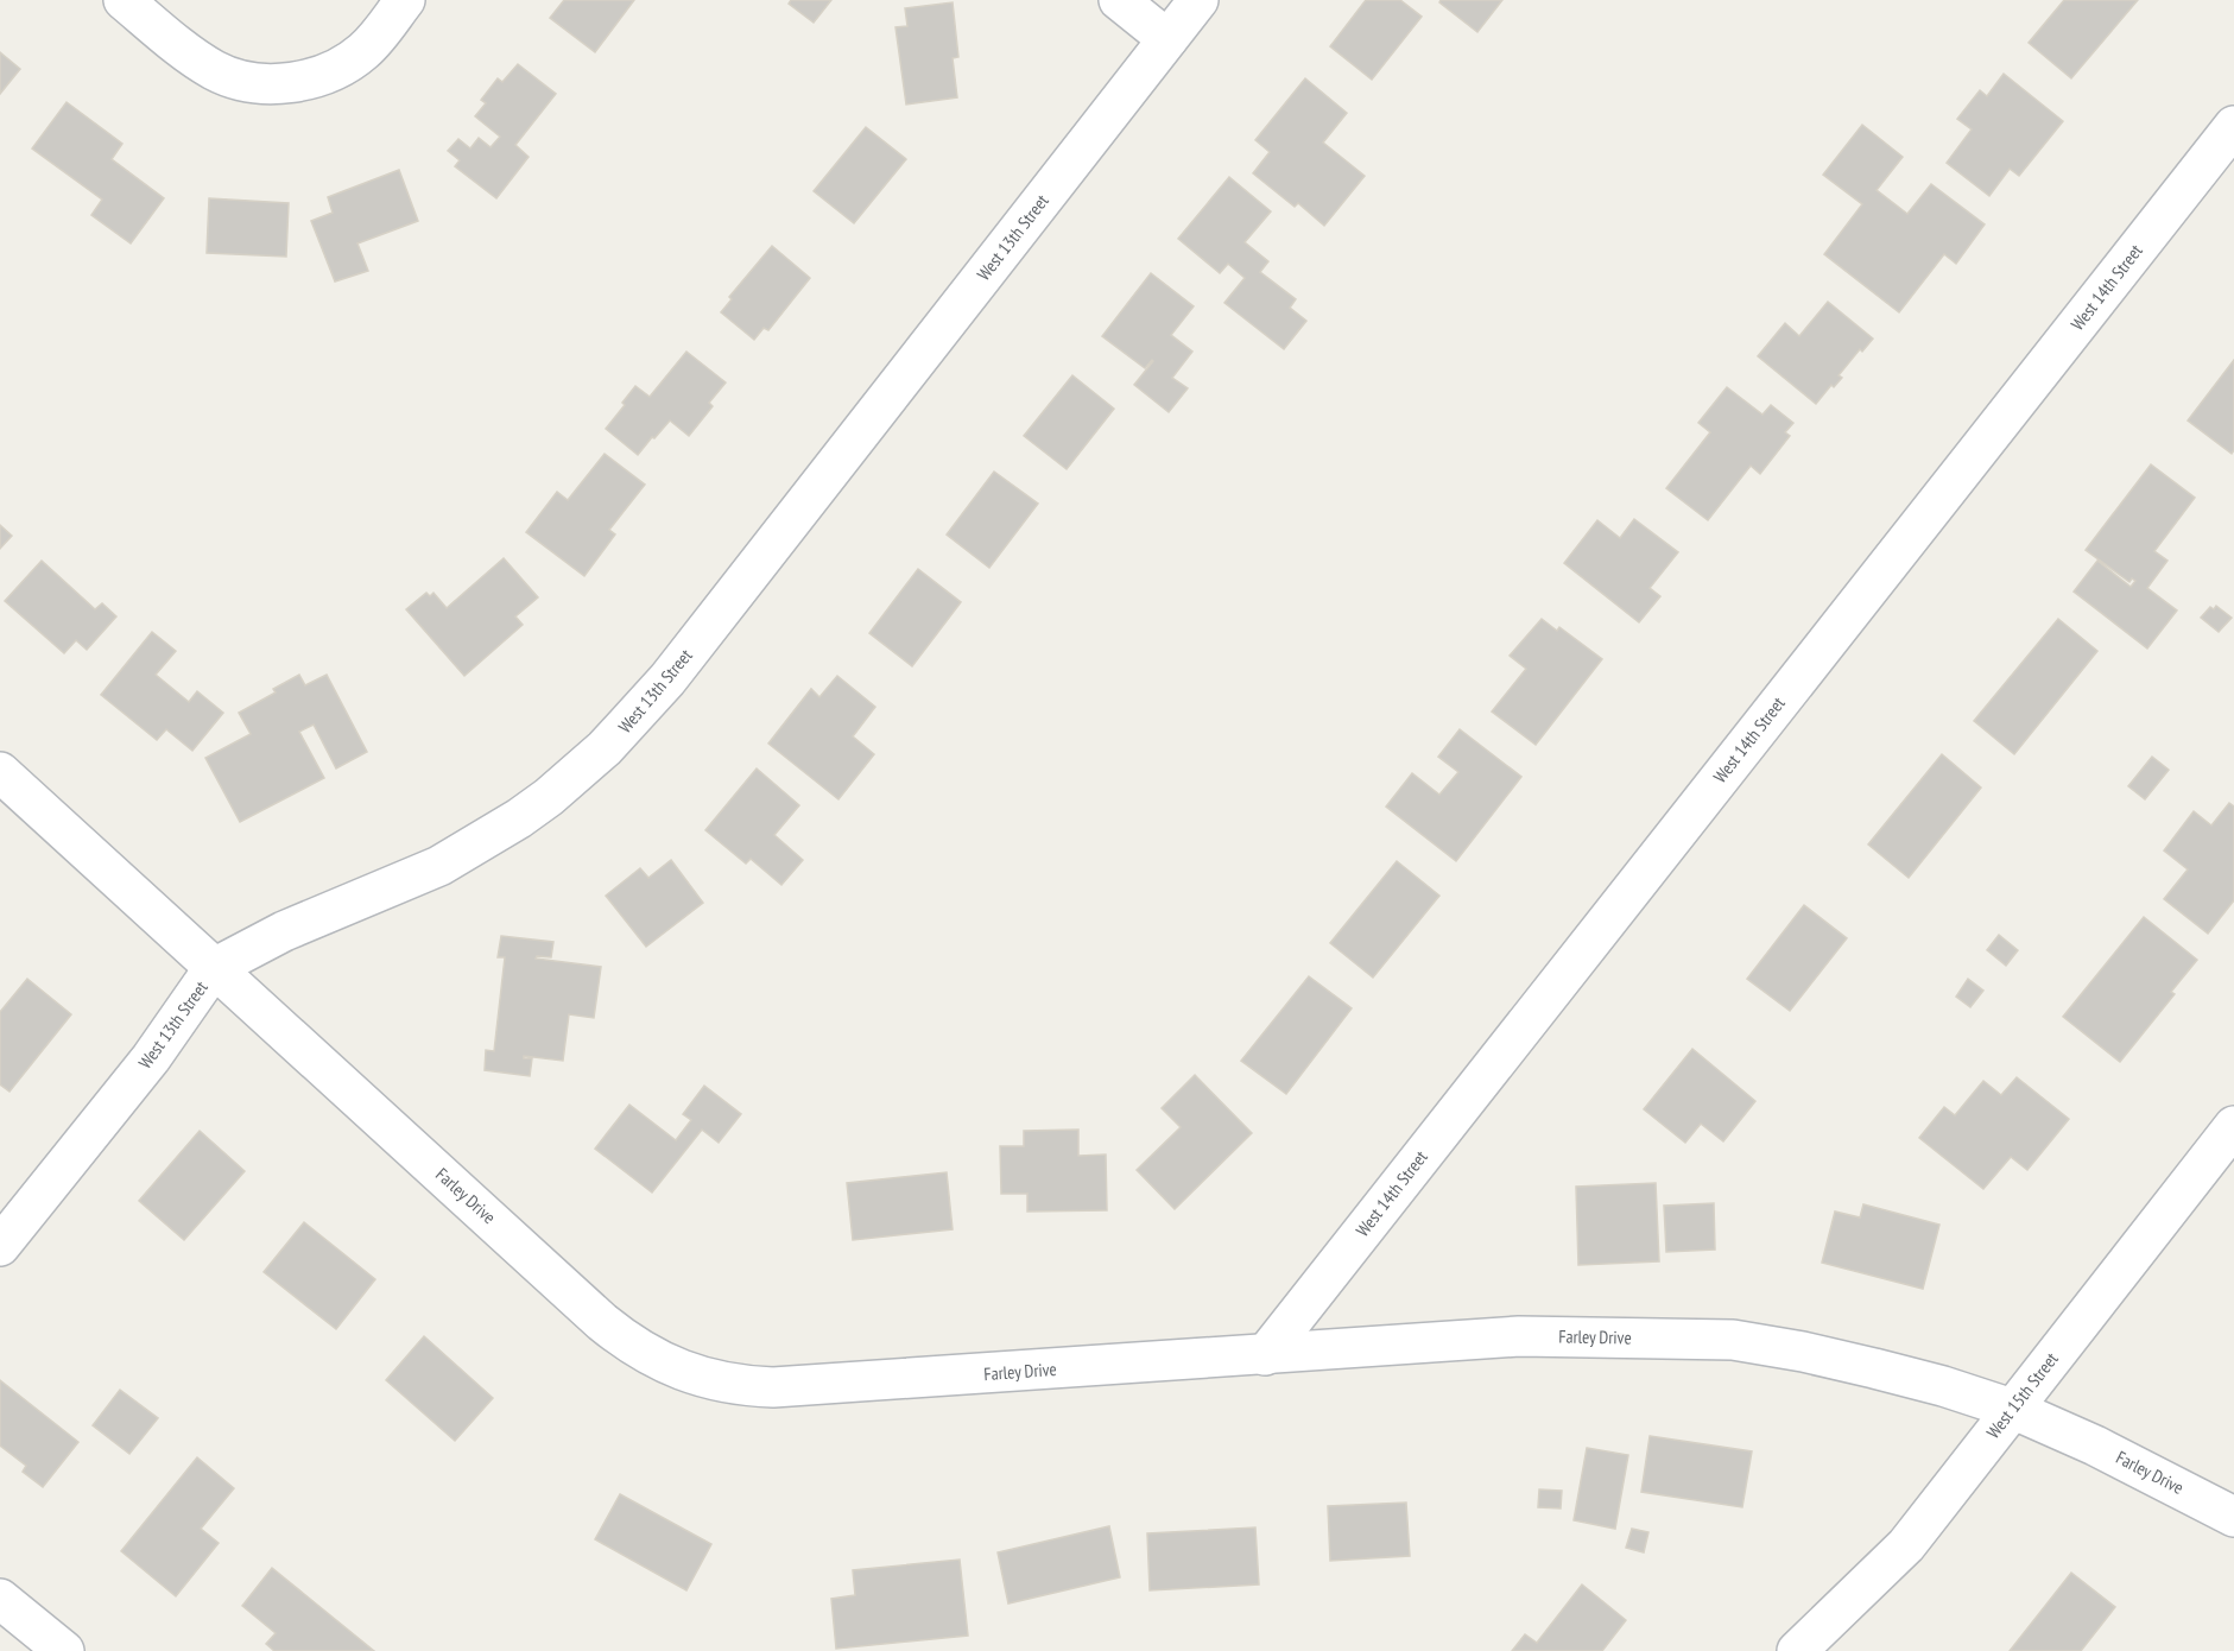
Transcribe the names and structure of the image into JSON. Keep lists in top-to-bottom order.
{
  "streets": {
    "street": [
      "West 13th Street",
      "West 14th Street",
      "Farley Drive",
      "West 15th Street"
    ]
  },
  "crossings": [
    ["West 13th Street", "Farley Drive"],
    ["West 14th Street", "Farley Drive"],
    ["Farley Drive", "West 15th Street"]
  ]
}
